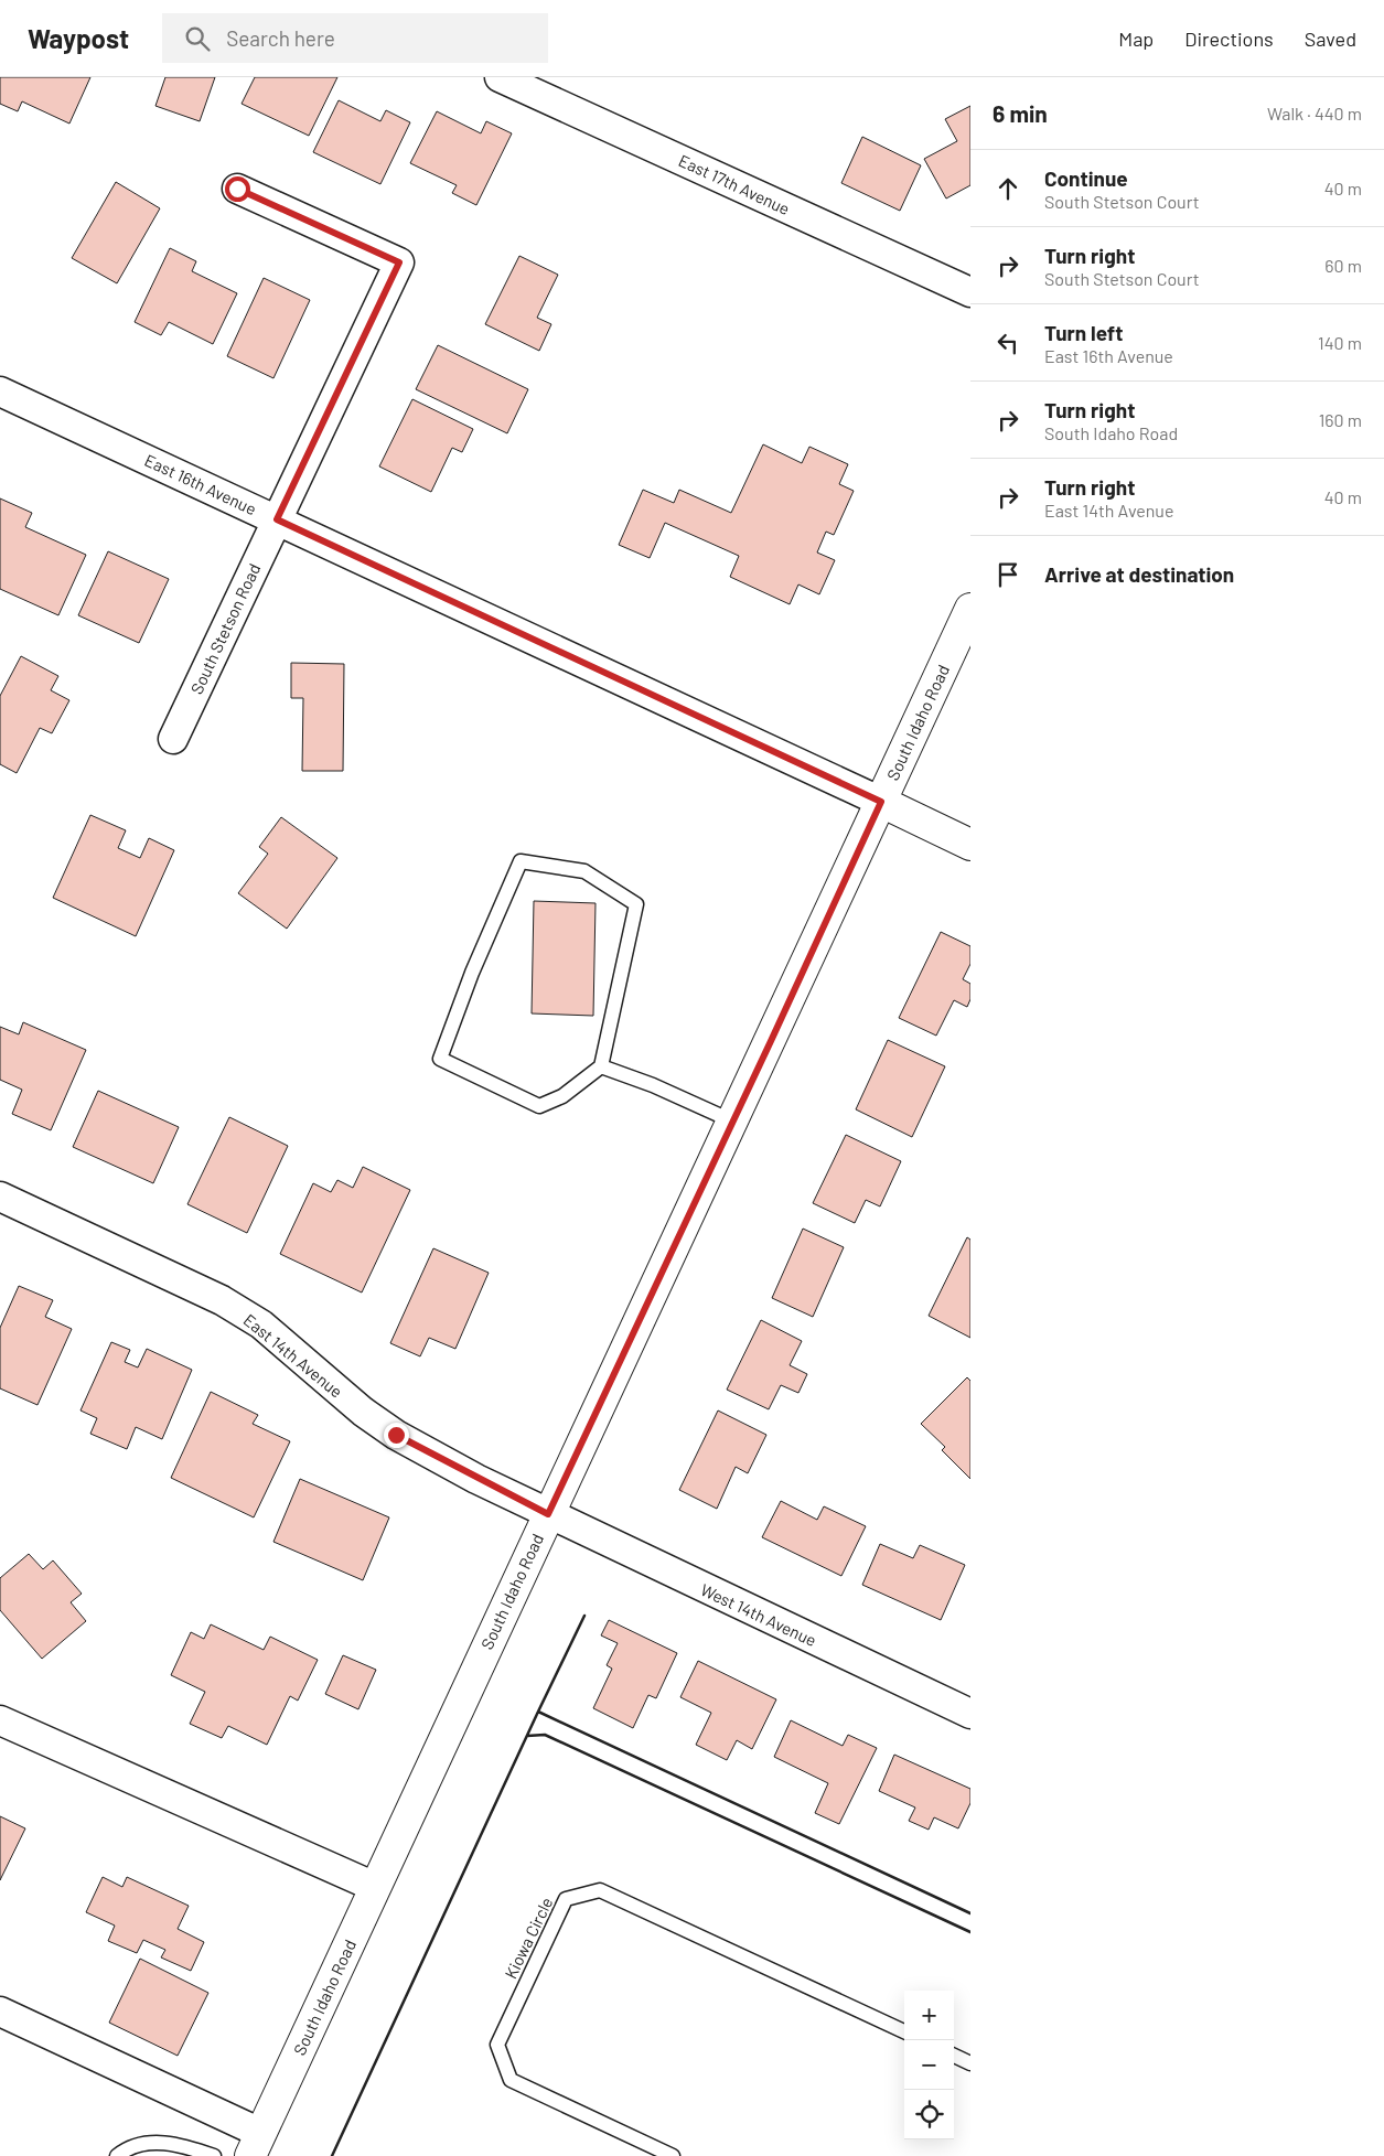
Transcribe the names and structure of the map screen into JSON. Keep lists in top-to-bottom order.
{
  "streets": {
    "main road": ["South Idaho Road"],
    "street": [
      "East 17th Avenue",
      "East 16th Avenue",
      "South Stetson Road",
      "East 14th Avenue",
      "West 14th Avenue"
    ],
    "lane": ["Kiowa Circle"]
  },
  "crossings": [
    ["East 16th Avenue", "South Stetson Road"],
    ["East 16th Avenue", "South Idaho Road"],
    ["South Idaho Road", "East 14th Avenue"],
    ["South Idaho Road", "West 14th Avenue"],
    ["East 14th Avenue", "West 14th Avenue"]
  ],
  "page": {
    "header": "Waypost",
    "search": "Search here",
    "nav": ["Map", "Directions", "Saved"],
    "heading": ["6 min", "Walk · 440 m"],
    "list": [
      ["Continue", "South Stetson Court", "40 m"],
      ["Turn right", "South Stetson Court", "60 m"],
      ["Turn left", "East 16th Avenue", "140 m"],
      ["Turn right", "South Idaho Road", "160 m"],
      ["Turn right", "East 14th Avenue", "40 m"],
      "Arrive at destination"
    ],
    "map_buttons": ["+", "−"]
  }
}
